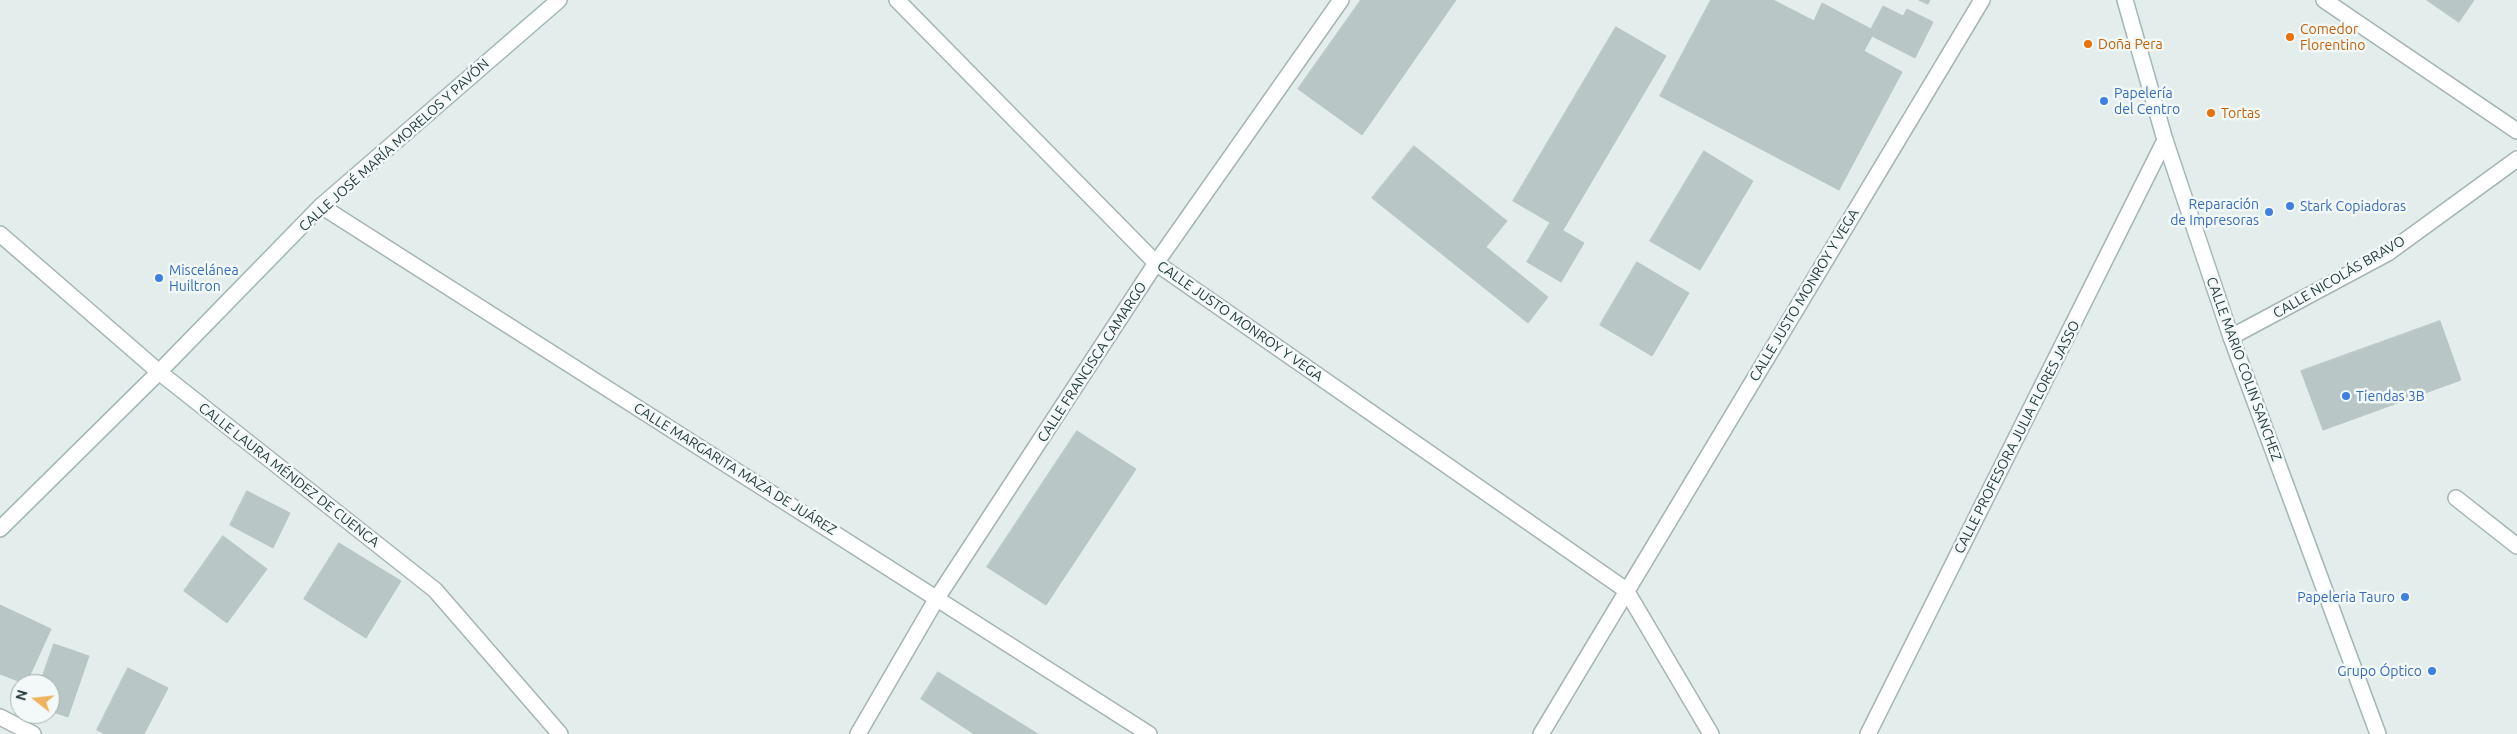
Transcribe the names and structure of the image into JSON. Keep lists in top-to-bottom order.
{
  "streets": {
    "street": [
      "CALLE JOSÉ MARÍA MORELOS Y PAVÓN",
      "CALLE NICOLÁS BRAVO",
      "CALLE JUSTO MONROY Y VEGA",
      "CALLE FRANCISCA CAMARGO",
      "CALLE MARIO COLIN SANCHEZ",
      "CALLE PROFESORA JULIA FLORES JASSO",
      "CALLE MARGARITA MAZA DE JUÁREZ",
      "CALLE LAURA MÉNDEZ DE CUENCA"
    ]
  },
  "crossings": [
    ["CALLE JOSÉ MARÍA MORELOS Y PAVÓN", "CALLE MARGARITA MAZA DE JUÁREZ"],
    ["CALLE JOSÉ MARÍA MORELOS Y PAVÓN", "CALLE LAURA MÉNDEZ DE CUENCA"],
    ["CALLE NICOLÁS BRAVO", "CALLE MARIO COLIN SANCHEZ"],
    ["CALLE JUSTO MONROY Y VEGA", "CALLE FRANCISCA CAMARGO"],
    ["CALLE FRANCISCA CAMARGO", "CALLE MARGARITA MAZA DE JUÁREZ"],
    ["CALLE MARIO COLIN SANCHEZ", "CALLE PROFESORA JULIA FLORES JASSO"]
  ],
  "places": [
    "Comedor Florentino",
    "Doña Pera",
    "Papelería del Centro",
    "Tortas",
    "Stark Copiadoras",
    "Reparación de Impresoras",
    "Miscelánea Huiltron",
    "Tiendas 3B",
    "Papeleria Tauro",
    "Grupo Óptico"
  ],
  "north": "left"
}
